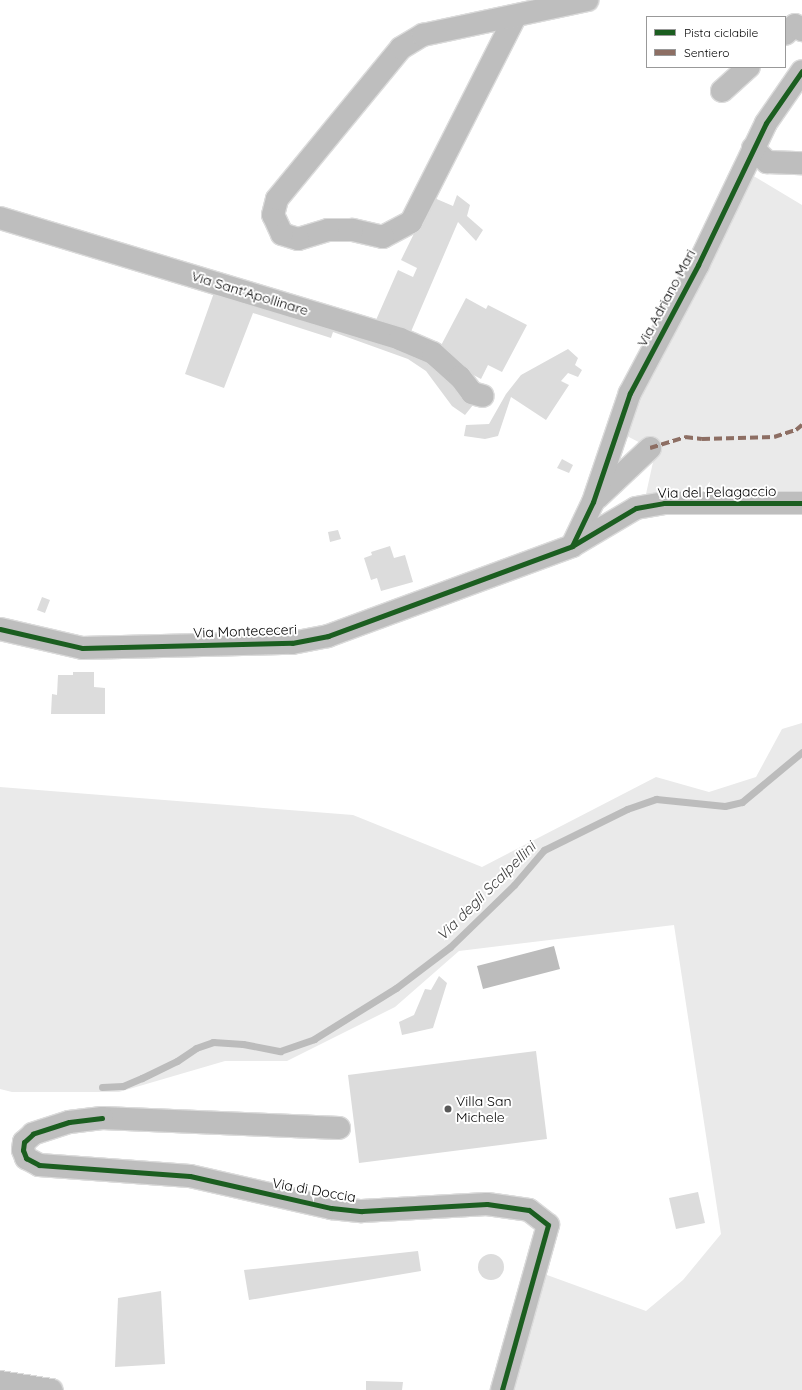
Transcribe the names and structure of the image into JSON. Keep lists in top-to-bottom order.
{
  "streets": {
    "street": [
      "Via Sant'Apollinare",
      "Via Adriano Mari",
      "Via del Pelagaccio",
      "Via Montececeri",
      "Via di Doccia"
    ]
  },
  "crossings": [
    ["Via Adriano Mari", "Via del Pelagaccio"],
    ["Via Adriano Mari", "Via Montececeri"],
    ["Via del Pelagaccio", "Via Montececeri"]
  ],
  "water": ["Via degli Scalpellini"],
  "places": ["Villa San Michele"],
  "legend": ["Pista ciclabile", "Sentiero"]
}
